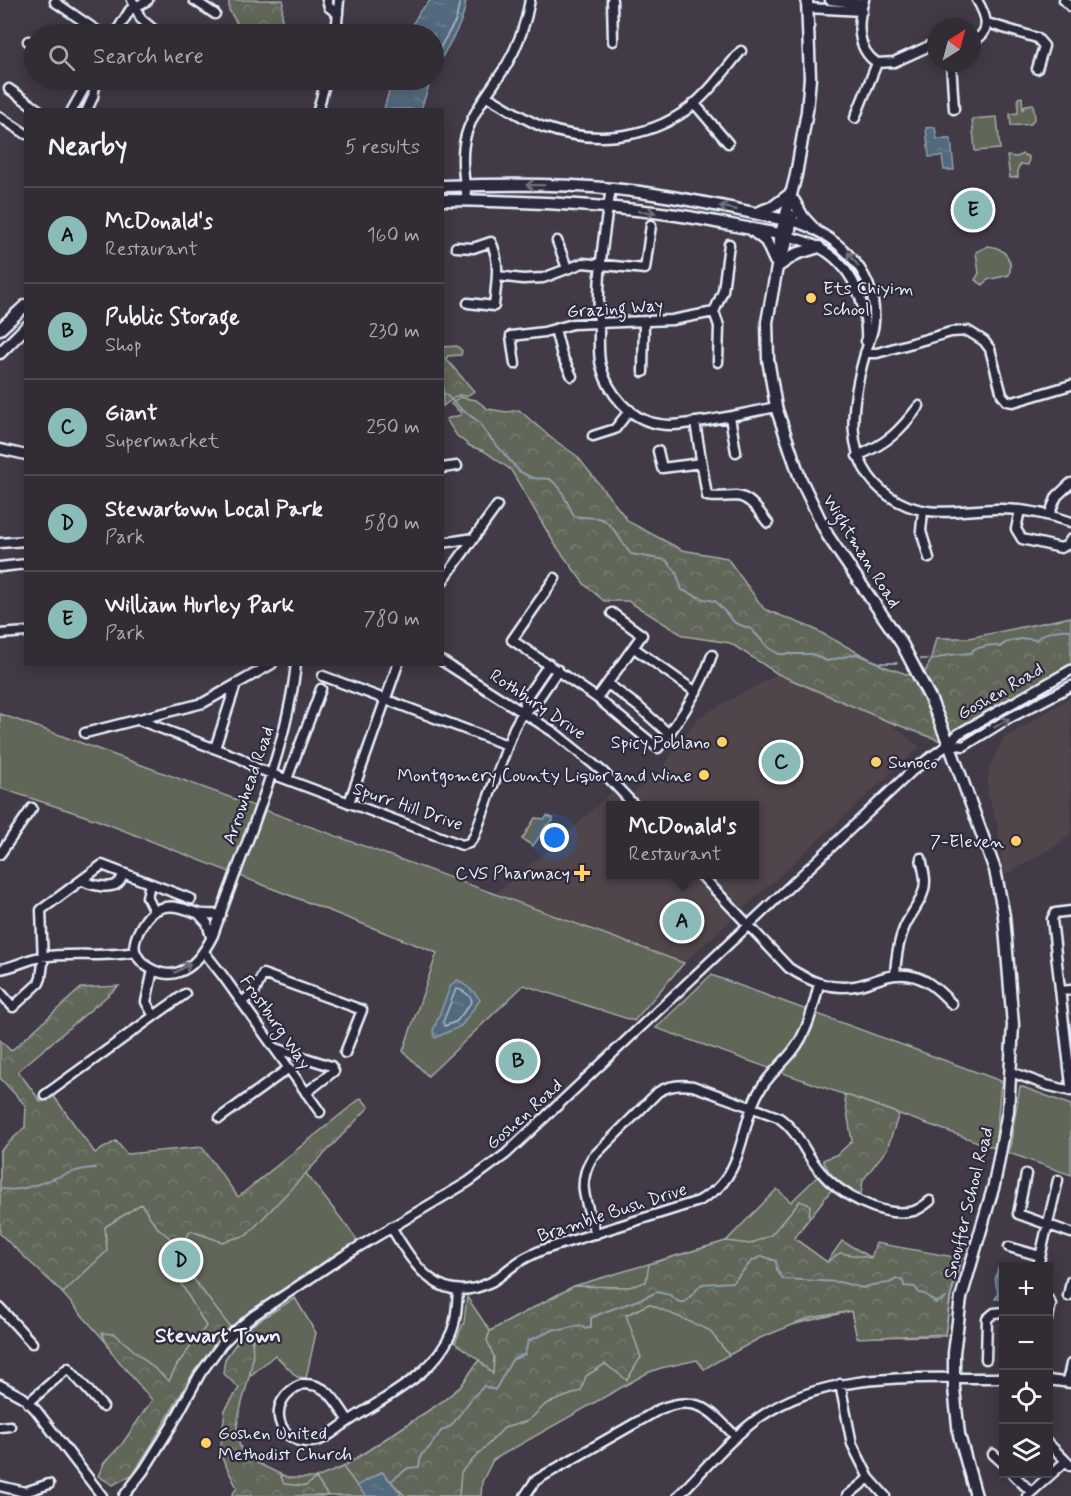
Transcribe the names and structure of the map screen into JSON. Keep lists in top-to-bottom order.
{
  "streets": {
    "main road": ["Wightman Road", "Snouffer School Road"],
    "street": [
      "Grazing Way",
      "Goshen Road",
      "Rothbury Drive",
      "Arrowhead Road",
      "Spurr Hill Drive",
      "Frostburg Way",
      "Bramble Bush Drive"
    ]
  },
  "crossings": [
    ["Wightman Road", "Goshen Road"],
    ["Wightman Road", "Snouffer School Road"],
    ["Goshen Road", "Snouffer School Road"],
    ["Rothbury Drive", "Spurr Hill Drive"],
    ["Arrowhead Road", "Spurr Hill Drive"],
    ["Arrowhead Road", "Frostburg Way"]
  ],
  "districts": ["Stewart Town"],
  "places": {
    "other": [
      "Ets Chiyim School",
      "Spicy Poblano",
      "Sunoco",
      "Montgomery County Liquor and Wine",
      "7-Eleven",
      "Goshen United Methodist Church"
    ],
    "health": ["CVS Pharmacy"]
  },
  "north": "top right",
  "page": {
    "search": "Search here",
    "heading": ["Nearby", "5 results"],
    "list": [
      {
        "mark": "A",
        "name": "McDonald's",
        "note": "Restaurant",
        "value": "160 m"
      },
      {
        "mark": "B",
        "name": "Public Storage",
        "note": "Shop",
        "value": "230 m"
      },
      {
        "mark": "C",
        "name": "Giant",
        "note": "Supermarket",
        "value": "250 m"
      },
      {
        "mark": "D",
        "name": "Stewartown Local Park",
        "note": "Park",
        "value": "580 m"
      },
      {
        "mark": "E",
        "name": "William Hurley Park",
        "note": "Park",
        "value": "780 m"
      }
    ],
    "pins": [
      "E",
      "C",
      "A",
      "B",
      "D"
    ],
    "popup": ["McDonald's", "Restaurant"],
    "map_buttons": ["+", "−"]
  }
}
